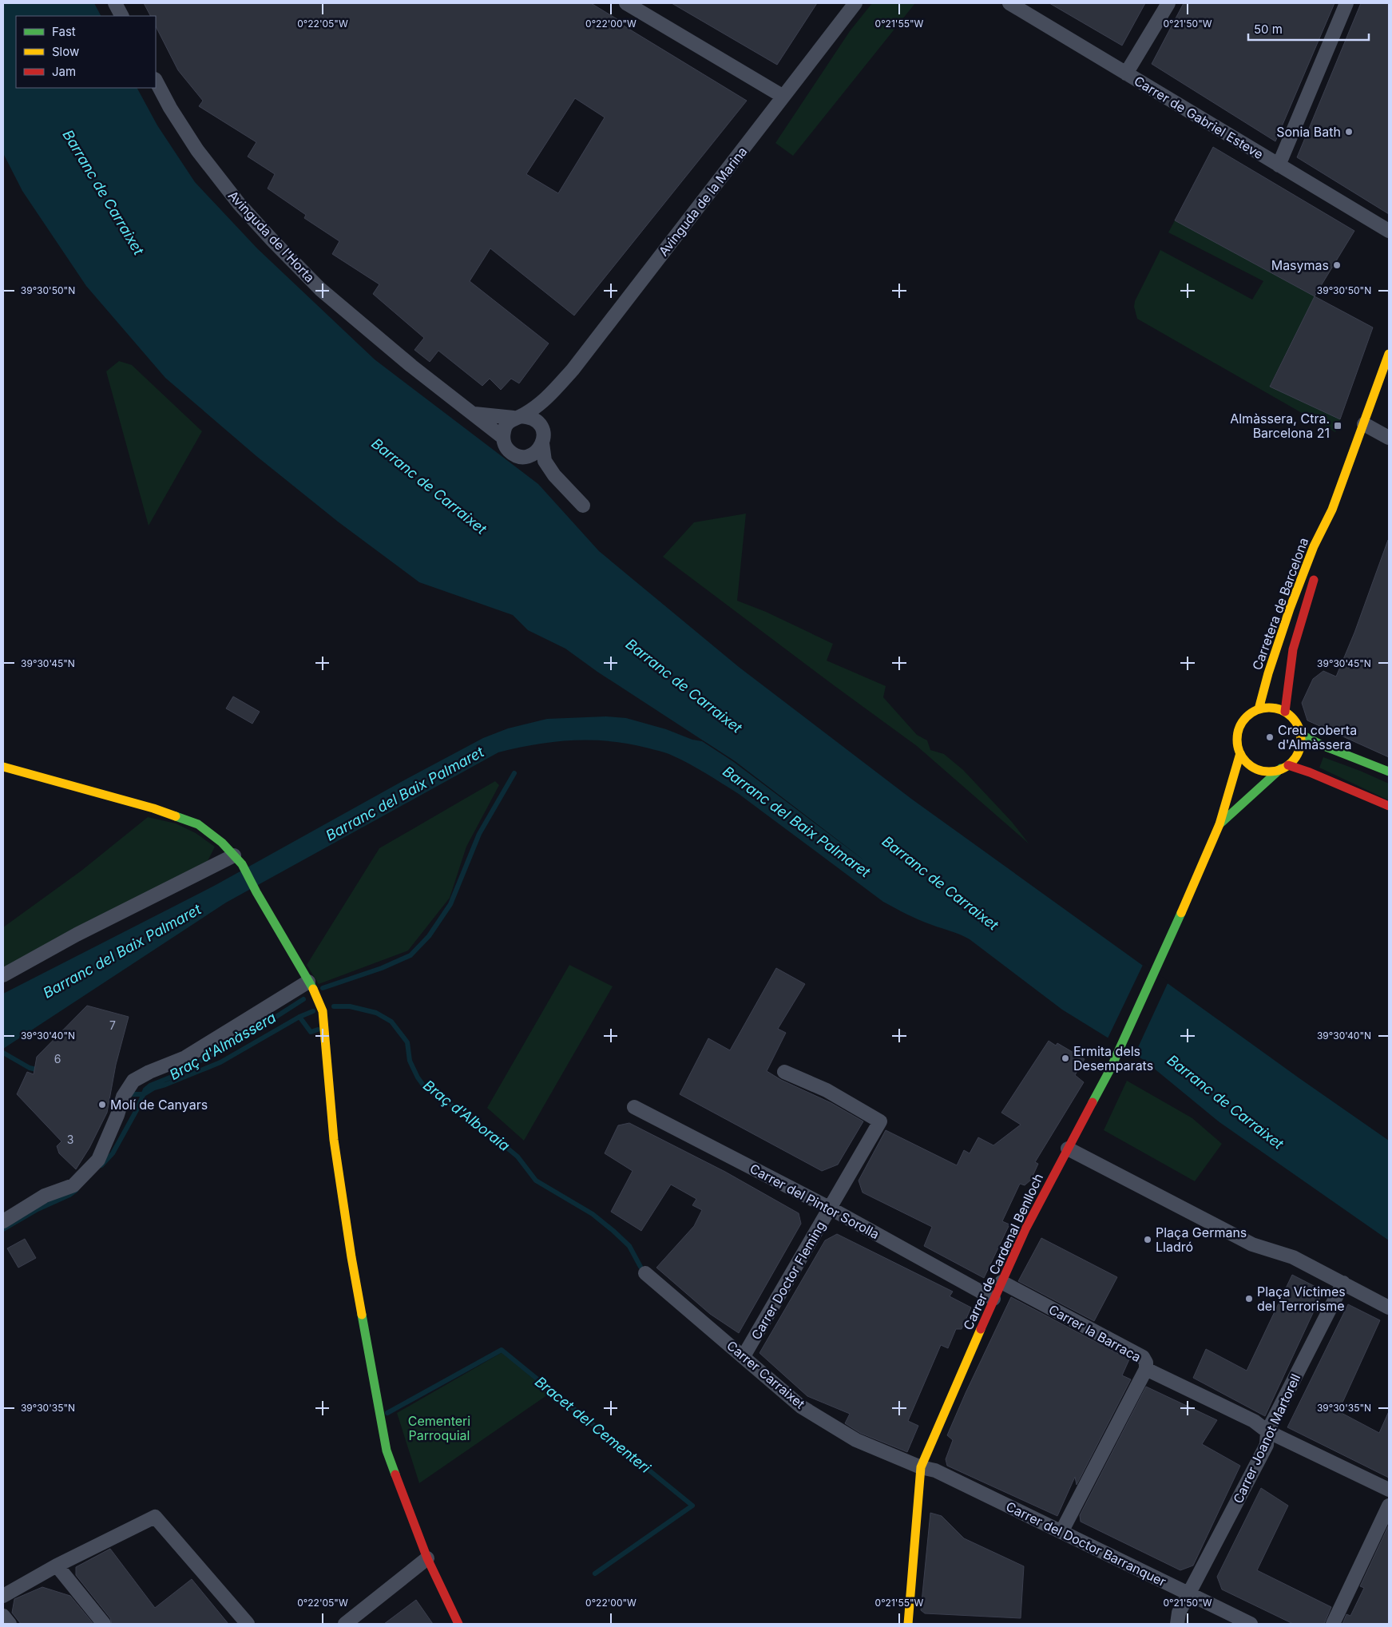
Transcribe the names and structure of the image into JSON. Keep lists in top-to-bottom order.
{
  "streets": {
    "main road": ["Carretera de Barcelona", "Carrer de Cardenal Benlloch"],
    "street": [
      "Carrer de Gabriel Esteve",
      "Avinguda de la Marina",
      "Avinguda de l'Horta",
      "Carrer del Pintor Sorolla",
      "Carrer Doctor Fleming",
      "Carrer la Barraca",
      "Carrer Carraixet",
      "Carrer Joanot Martorell",
      "Carrer del Doctor Barranquer"
    ]
  },
  "crossings": [
    ["Avinguda de la Marina", "Avinguda de l'Horta"],
    ["Carrer del Pintor Sorolla", "Carrer de Cardenal Benlloch"],
    ["Carrer del Pintor Sorolla", "Carrer Doctor Fleming"],
    ["Carrer de Cardenal Benlloch", "Carrer la Barraca"],
    ["Carrer de Cardenal Benlloch", "Carrer Carraixet"],
    ["Carrer de Cardenal Benlloch", "Carrer del Doctor Barranquer"],
    ["Carrer Doctor Fleming", "Carrer Carraixet"],
    ["Carrer la Barraca", "Carrer Joanot Martorell"],
    ["Carrer Carraixet", "Carrer del Doctor Barranquer"],
    ["Carrer Joanot Martorell", "Carrer del Doctor Barranquer"]
  ],
  "water": [
    "Barranc de Carraixet",
    "Barranc del Baix Palmaret",
    "Braç d'Almàssera",
    "Braç d'Alboraia",
    "Bracet del Cementeri"
  ],
  "parks": ["Cementeri Parroquial"],
  "places": {
    "other": [
      "Sonia Bath",
      "Masymas",
      "Creu coberta d'Almàssera",
      "Ermita dels Desemparats",
      "Molí de Canyars",
      "Plaça Germans Lladró",
      "Plaça Víctimes del Terrorisme"
    ],
    "transit": ["Almàssera, Ctra. Barcelona 21"]
  },
  "house_numbers": ["7", "6", "3"],
  "legend": ["Fast", "Slow", "Jam"],
  "scale_bar": "50 m",
  "coordinates": [
    "0°22'05\"W",
    "0°22'00\"W",
    "0°21'55\"W",
    "0°21'50\"W",
    "39°30'50\"N",
    "39°30'45\"N",
    "39°30'40\"N",
    "39°30'35\"N"
  ]
}
